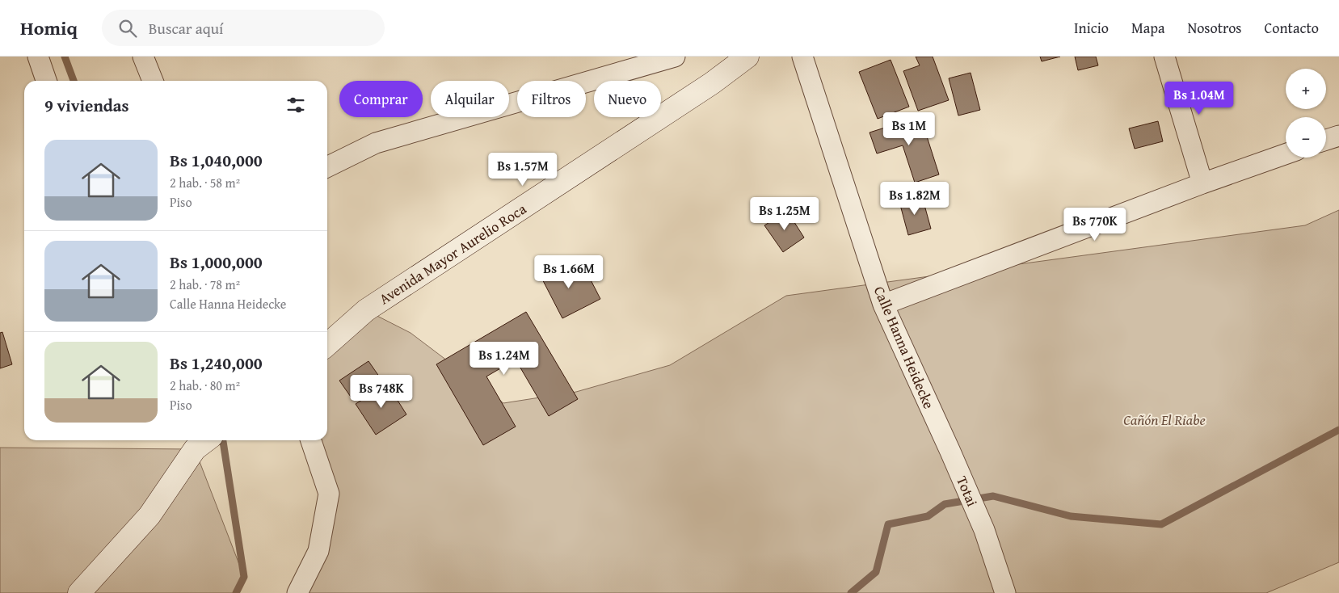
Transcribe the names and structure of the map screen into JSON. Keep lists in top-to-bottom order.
{
  "streets": {
    "main road": ["Avenida Mayor Aurelio Roca"],
    "street": ["Calle Hanna Heidecke", "Totai"]
  },
  "crossings": [
    ["Calle Hanna Heidecke", "Totai"]
  ],
  "parks": ["Cañón El Riabe"],
  "page": {
    "header": "Homiq",
    "search": "Buscar aquí",
    "nav": [
      "Inicio",
      "Mapa",
      "Nosotros",
      "Contacto"
    ],
    "map_buttons": ["+", "−"],
    "chip": [
      "Comprar",
      "Alquilar",
      "Filtros",
      "Nuevo"
    ],
    "heading": "9 viviendas",
    "price": [
      "Bs 1.04M",
      "Bs 1M",
      "Bs 1.57M",
      "Bs 1.82M",
      "Bs 1.25M",
      "Bs 770K",
      "Bs 1.66M",
      "Bs 1.24M",
      "Bs 748K"
    ],
    "list": [
      {
        "name": "Bs 1,040,000",
        "note": "2 hab. · 58 m² · Piso"
      },
      {
        "name": "Bs 1,000,000",
        "note": "2 hab. · 78 m² · Calle Hanna Heidecke"
      },
      {
        "name": "Bs 1,240,000",
        "note": "2 hab. · 80 m² · Piso"
      }
    ]
  }
}
